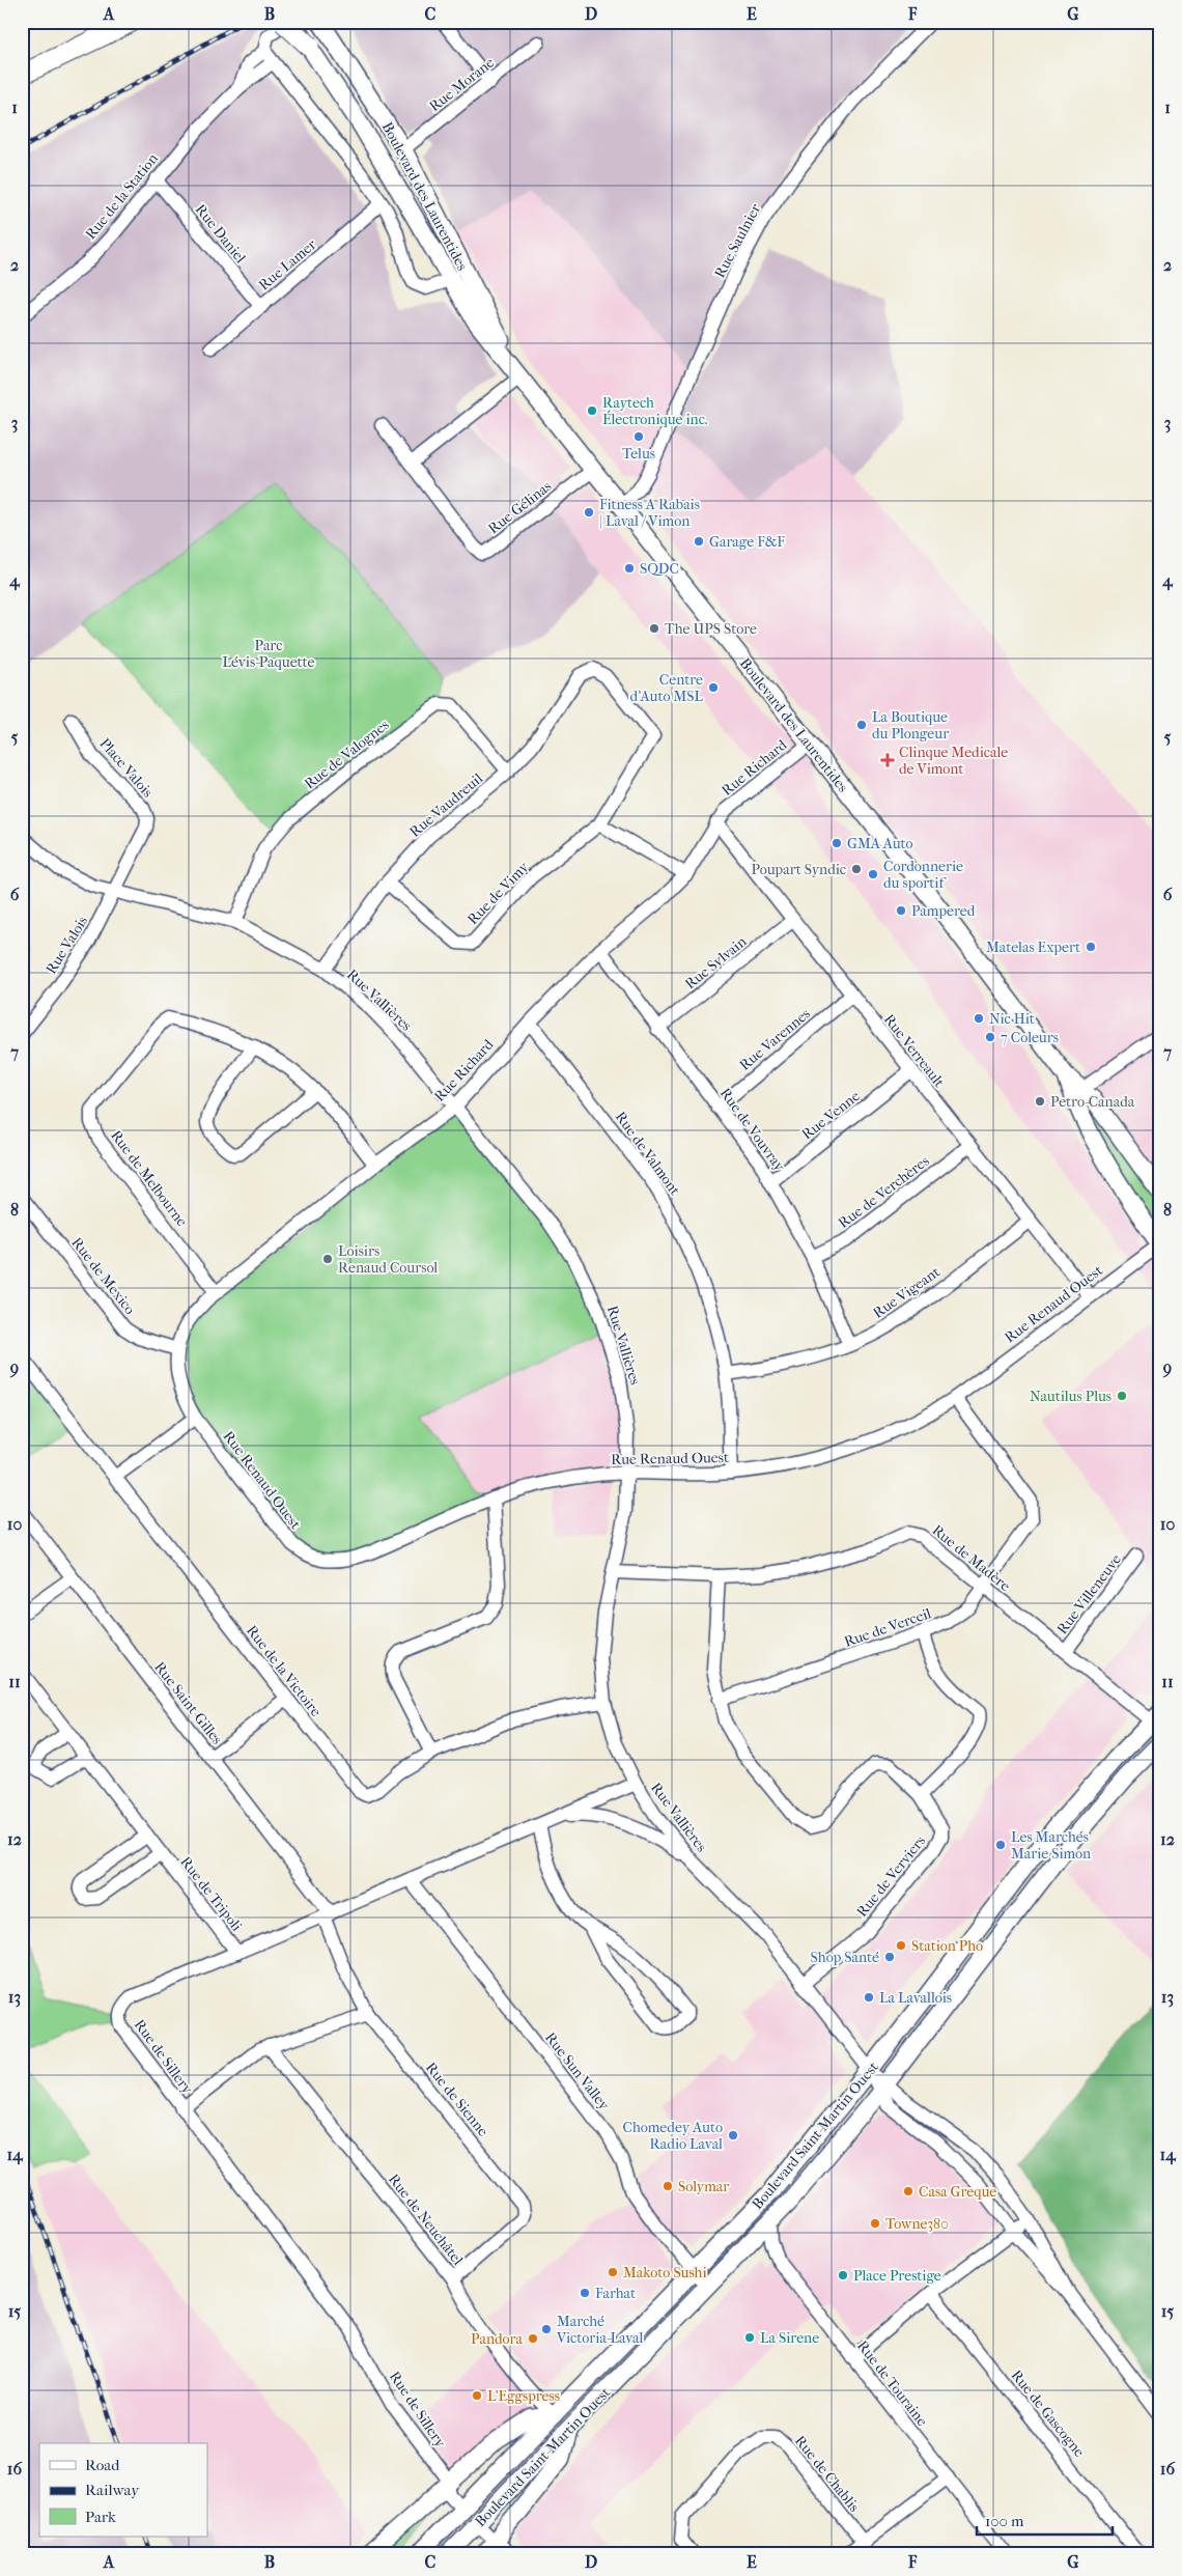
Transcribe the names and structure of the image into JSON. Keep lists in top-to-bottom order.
{
  "streets": {
    "main road": ["Boulevard des Laurentides", "Boulevard Saint-Martin Ouest"],
    "street": [
      "Rue Morane",
      "Rue de la Station",
      "Rue Daniel",
      "Rue Saulnier",
      "Rue Lamer",
      "Rue Gélinas",
      "Rue de Valognes",
      "Place Valois",
      "Rue Richard",
      "Rue Vaudreuil",
      "Rue de Vimy",
      "Rue Valois",
      "Rue Sylvain",
      "Rue Vallières",
      "Rue Varennes",
      "Rue Verreault",
      "Rue Venne",
      "Rue de Vouvray",
      "Rue de Valmont",
      "Rue de Melbourne",
      "Rue de Verchères",
      "Rue de Mexico",
      "Rue Vigeant",
      "Rue Renaud Ouest",
      "Rue de Madère",
      "Rue Villeneuve",
      "Rue de Verceil",
      "Rue de la Victoire",
      "Rue Saint-Gilles",
      "Rue de Verviers",
      "Rue de Tripoli",
      "Rue de Sillery",
      "Rue Sun Valley",
      "Rue de Sienne",
      "Rue de Neuchâtel",
      "Rue de Touraine",
      "Rue de Gascogne",
      "Rue de Chablis"
    ]
  },
  "crossings": [
    ["Rue Morane", "Boulevard des Laurentides"],
    ["Rue de la Station", "Boulevard des Laurentides"],
    ["Rue de la Station", "Rue Daniel"],
    ["Boulevard des Laurentides", "Rue Saulnier"],
    ["Boulevard des Laurentides", "Rue Lamer"],
    ["Boulevard des Laurentides", "Rue Gélinas"],
    ["Boulevard des Laurentides", "Rue Richard"],
    ["Boulevard des Laurentides", "Rue Renaud Ouest"],
    ["Rue Daniel", "Rue Lamer"],
    ["Rue de Valognes", "Rue Vaudreuil"],
    ["Rue de Valognes", "Rue Vallières"],
    ["Place Valois", "Rue Valois"],
    ["Place Valois", "Rue Vallières"],
    ["Rue Richard", "Rue Vallières"],
    ["Rue Richard", "Rue Verreault"],
    ["Rue Richard", "Rue de Vouvray"],
    ["Rue Richard", "Rue de Valmont"],
    ["Rue Richard", "Rue de Melbourne"],
    ["Rue Richard", "Rue de Mexico"],
    ["Rue Richard", "Rue Renaud Ouest"],
    ["Rue Vaudreuil", "Rue de Vimy"],
    ["Rue Vaudreuil", "Rue Vallières"],
    ["Rue Valois", "Rue Vallières"],
    ["Rue Sylvain", "Rue Verreault"],
    ["Rue Sylvain", "Rue de Vouvray"],
    ["Rue Vallières", "Rue Renaud Ouest"],
    ["Rue Vallières", "Rue de Madère"],
    ["Rue Vallières", "Rue de la Victoire"],
    ["Rue Vallières", "Rue de Verviers"],
    ["Rue Vallières", "Rue de Sillery"],
    ["Rue Vallières", "Boulevard Saint-Martin Ouest"],
    ["Rue Varennes", "Rue Verreault"],
    ["Rue Varennes", "Rue de Vouvray"],
    ["Rue Verreault", "Rue Venne"],
    ["Rue Verreault", "Rue de Verchères"],
    ["Rue Verreault", "Rue Vigeant"],
    ["Rue Verreault", "Rue Renaud Ouest"],
    ["Rue Venne", "Rue de Vouvray"],
    ["Rue de Vouvray", "Rue de Verchères"],
    ["Rue de Vouvray", "Rue Vigeant"],
    ["Rue de Valmont", "Rue Vigeant"],
    ["Rue de Valmont", "Rue Renaud Ouest"],
    ["Rue Renaud Ouest", "Rue de Verceil"],
    ["Rue de Madère", "Rue Villeneuve"],
    ["Rue de Madère", "Rue de Verceil"],
    ["Rue de Madère", "Rue de Verviers"],
    ["Rue de Madère", "Boulevard Saint-Martin Ouest"],
    ["Rue de Verceil", "Rue de Verviers"],
    ["Rue Saint-Gilles", "Rue de Sillery"],
    ["Rue Saint-Gilles", "Rue de Sienne"],
    ["Rue de Tripoli", "Rue de Sillery"],
    ["Rue de Sillery", "Rue Sun Valley"],
    ["Rue de Sillery", "Rue de Sienne"],
    ["Rue de Sillery", "Boulevard Saint-Martin Ouest"],
    ["Rue Sun Valley", "Boulevard Saint-Martin Ouest"],
    ["Rue de Sienne", "Rue de Neuchâtel"],
    ["Boulevard Saint-Martin Ouest", "Rue de Neuchâtel"],
    ["Boulevard Saint-Martin Ouest", "Rue de Touraine"]
  ],
  "parks": ["Parc Lévis-Paquette"],
  "places": {
    "other": [
      "Raytech Électronique inc.",
      "Telus",
      "Fitness A Rabais | Laval / Vimon",
      "Garage F&F",
      "SQDC",
      "The UPS Store",
      "Centre d'Auto MSL",
      "La Boutique du Plongeur",
      "GMA Auto",
      "Poupart Syndic",
      "Cordonnerie du sportif",
      "Pampered",
      "Matelas Expert",
      "Nic Hit",
      "7 Coleurs",
      "Petro-Canada",
      "Loisirs Renaud Coursol",
      "Nautilus Plus",
      "Les Marchés Marie Simon",
      "Station Pho",
      "Shop Santé",
      "La Lavallois",
      "Chomedey Auto Radio Laval",
      "Solymar",
      "Casa Greque",
      "Towne380",
      "Makoto Sushi",
      "Place Prestige",
      "Farhat",
      "Marché Victoria-Laval",
      "La Sirene",
      "Pandora",
      "L'Eggspress"
    ],
    "health": ["Clinque Medicale de Vimont"]
  },
  "legend": ["Road", "Railway", "Park"],
  "scale_bar": "100 m",
  "grid": {
    "columns": [
      "A",
      "B",
      "C",
      "D",
      "E",
      "F",
      "G"
    ],
    "rows": [
      "1",
      "2",
      "3",
      "4",
      "5",
      "6",
      "7",
      "8",
      "9",
      "10",
      "11",
      "12",
      "13",
      "14",
      "15",
      "16"
    ]
  }
}
